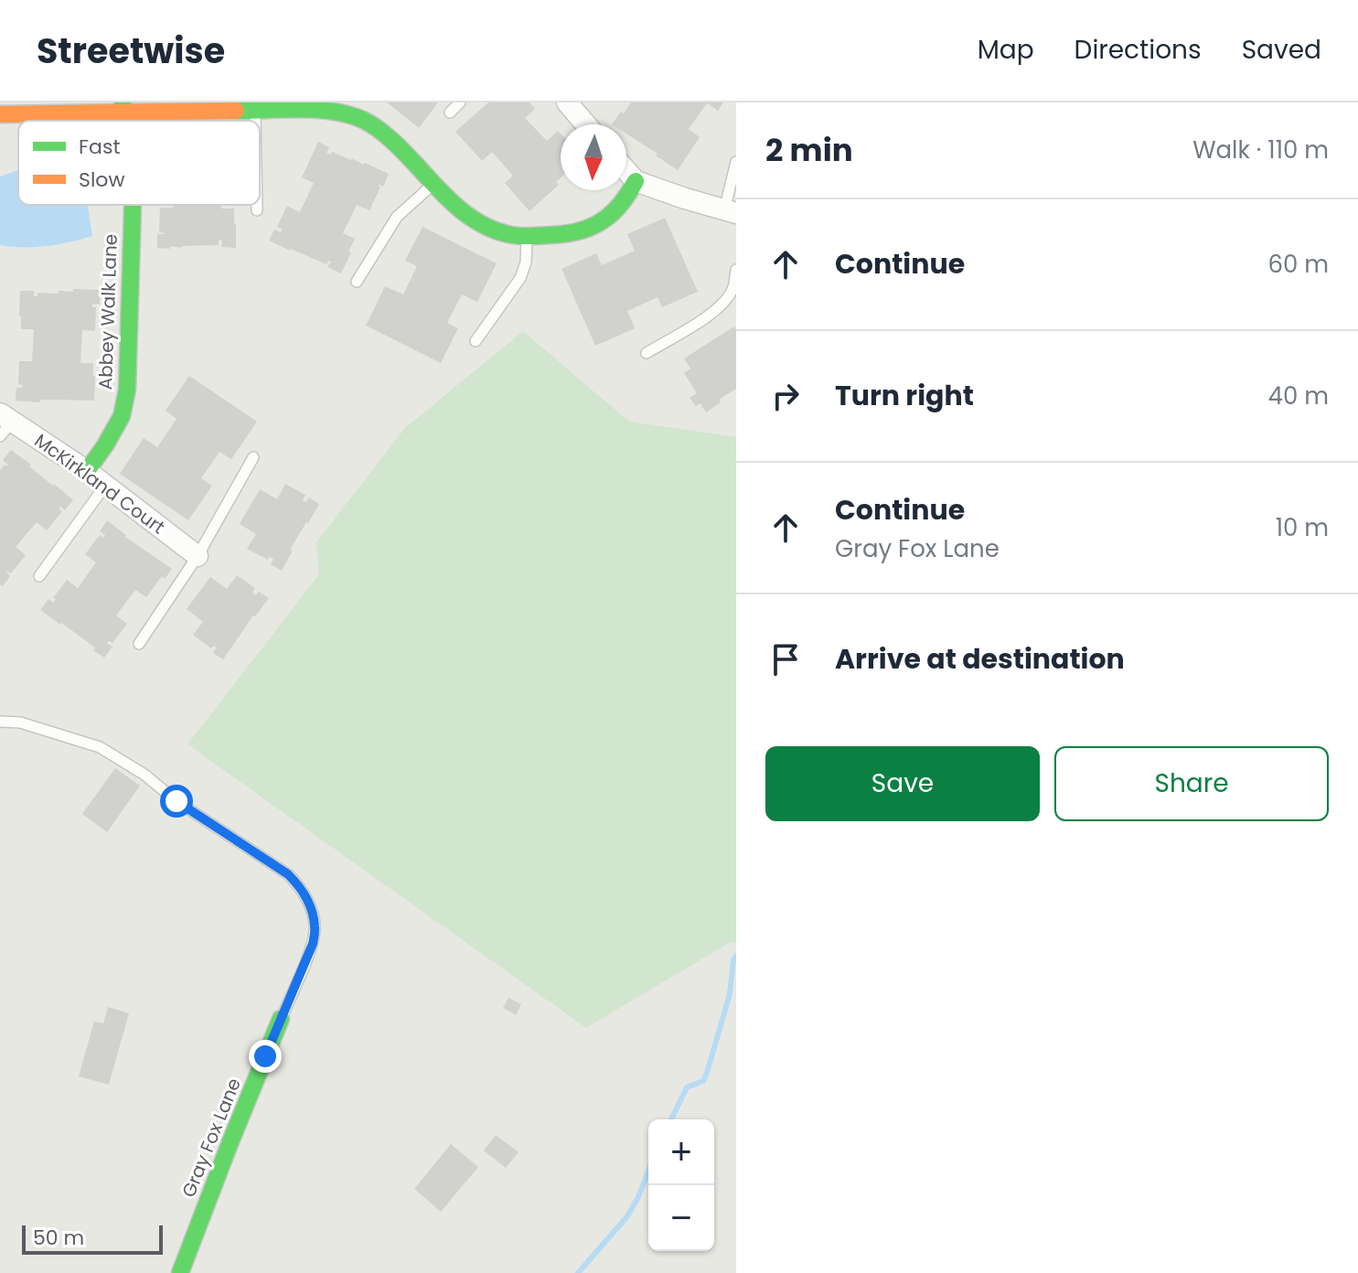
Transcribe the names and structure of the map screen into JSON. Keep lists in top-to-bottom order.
{
  "streets": {
    "street": ["Abbey Walk Lane", "McKirkland Court", "Gray Fox Lane"]
  },
  "crossings": [
    ["Abbey Walk Lane", "McKirkland Court"]
  ],
  "legend": ["Fast", "Slow"],
  "scale_bar": "50 m",
  "north": "bottom",
  "page": {
    "header": "Streetwise",
    "nav": ["Map", "Directions", "Saved"],
    "heading": ["2 min", "Walk · 110 m"],
    "list": [
      ["Continue", "60 m"],
      ["Turn right", "40 m"],
      ["Continue", "Gray Fox Lane", "10 m"],
      "Arrive at destination"
    ],
    "buttons": ["Save", "Share"],
    "map_buttons": ["+", "−"],
    "scale": "50 m"
  }
}
